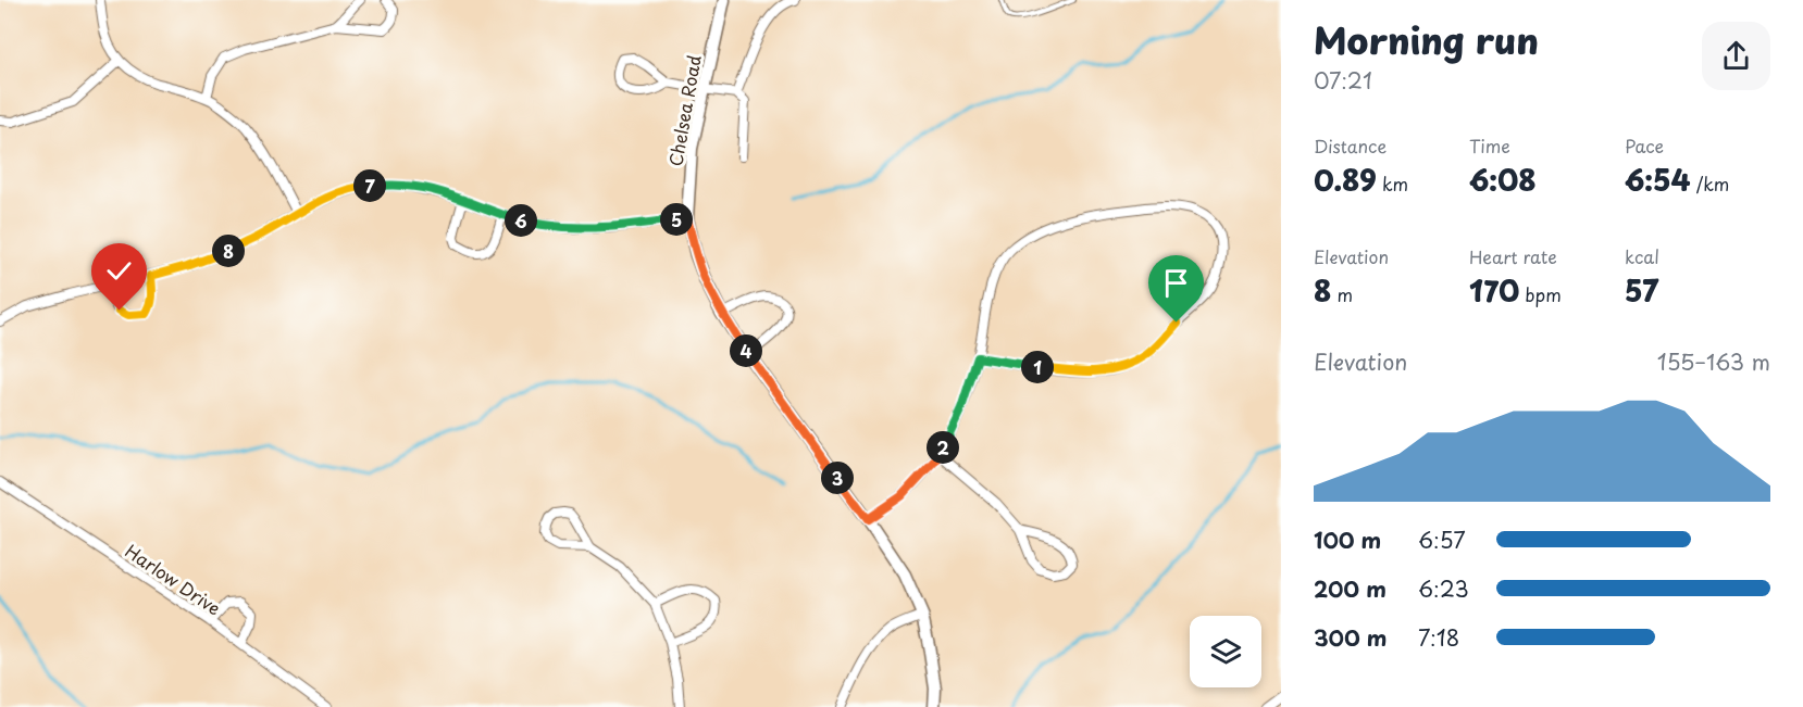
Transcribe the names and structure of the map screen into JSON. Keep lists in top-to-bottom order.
{
  "streets": {
    "street": ["Chelsea Road", "Harlow Drive"]
  },
  "page": {
    "heading": ["Morning run", "07:21"],
    "stats": [
      ["Distance", "0.89 km"],
      ["Time", "6:08"],
      ["Pace", "6:54 /km"],
      ["Elevation", "8 m"],
      ["Heart rate", "170 bpm"],
      ["kcal", "57"]
    ],
    "pins": [
      "7",
      "5",
      "6",
      "8",
      "4",
      "1",
      "2",
      "3"
    ],
    "chart": ["Elevation", "155–163 m"],
    "list": [
      {
        "name": "100 m",
        "note": "6:57"
      },
      {
        "name": "200 m",
        "note": "6:23"
      },
      {
        "name": "300 m",
        "note": "7:18"
      }
    ]
  }
}
